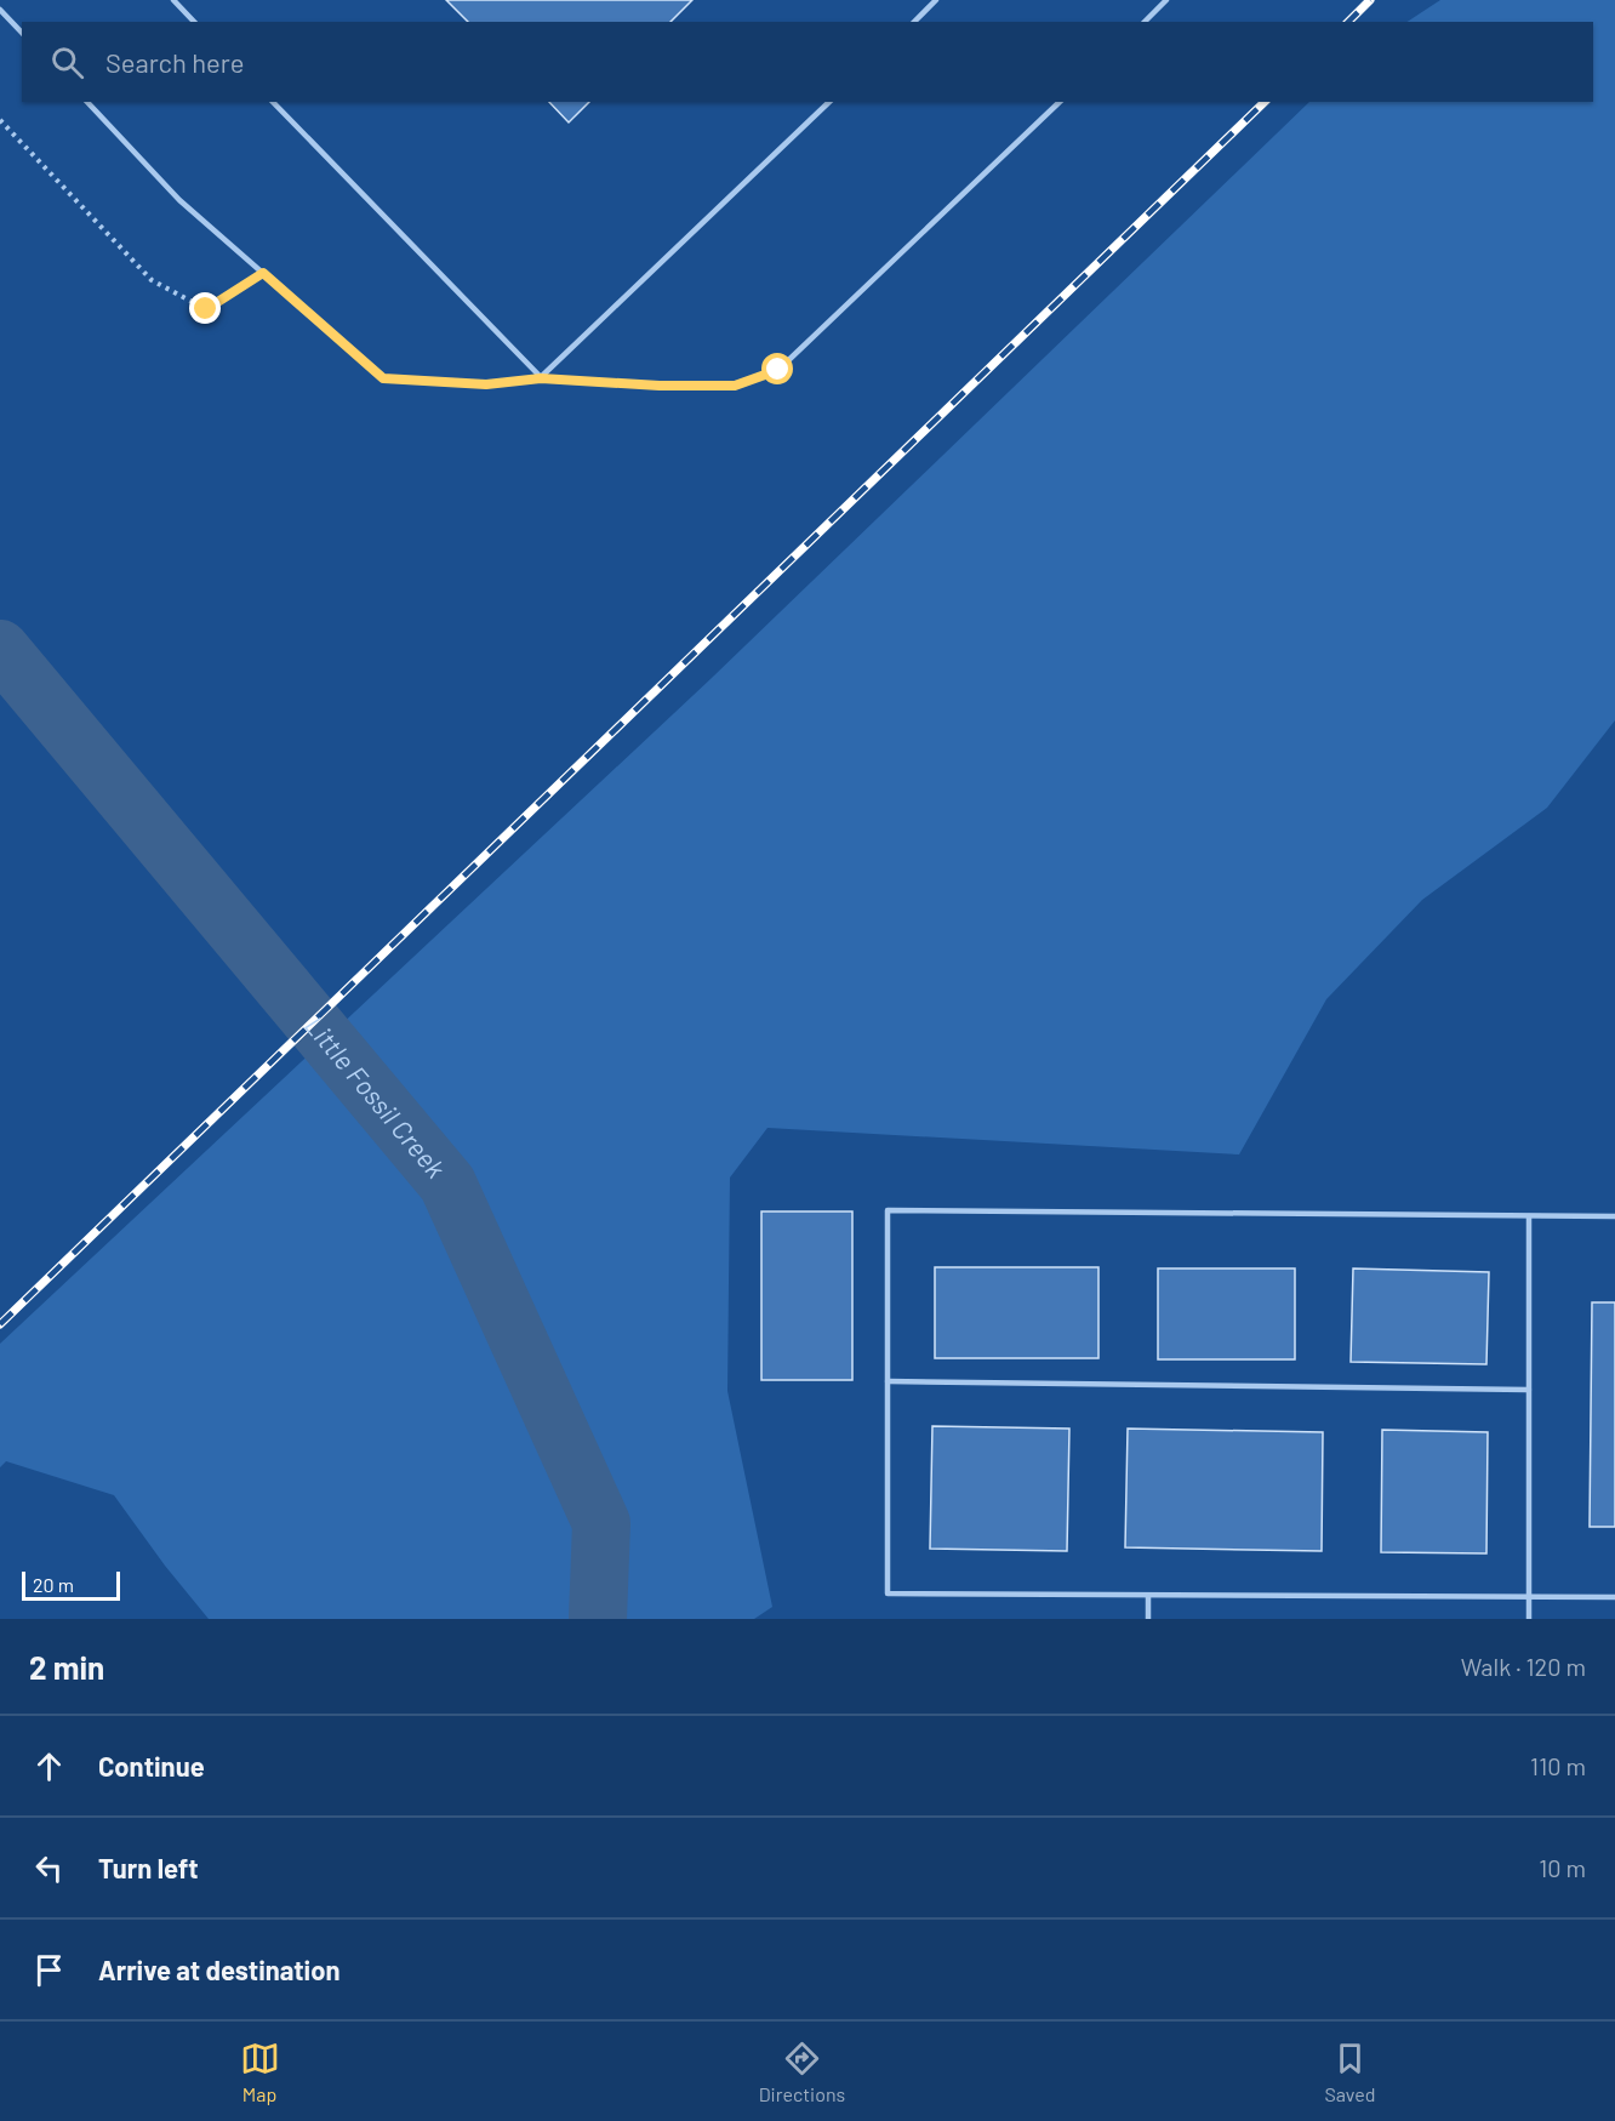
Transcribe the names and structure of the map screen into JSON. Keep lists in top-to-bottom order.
{
  "water": ["Little Fossil Creek"],
  "scale_bar": "20 m",
  "page": {
    "search": "Search here",
    "scale": "20 m",
    "heading": ["2 min", "Walk · 120 m"],
    "list": [
      ["Continue", "110 m"],
      ["Turn left", "10 m"],
      "Arrive at destination"
    ],
    "nav": ["Map", "Directions", "Saved"]
  }
}
